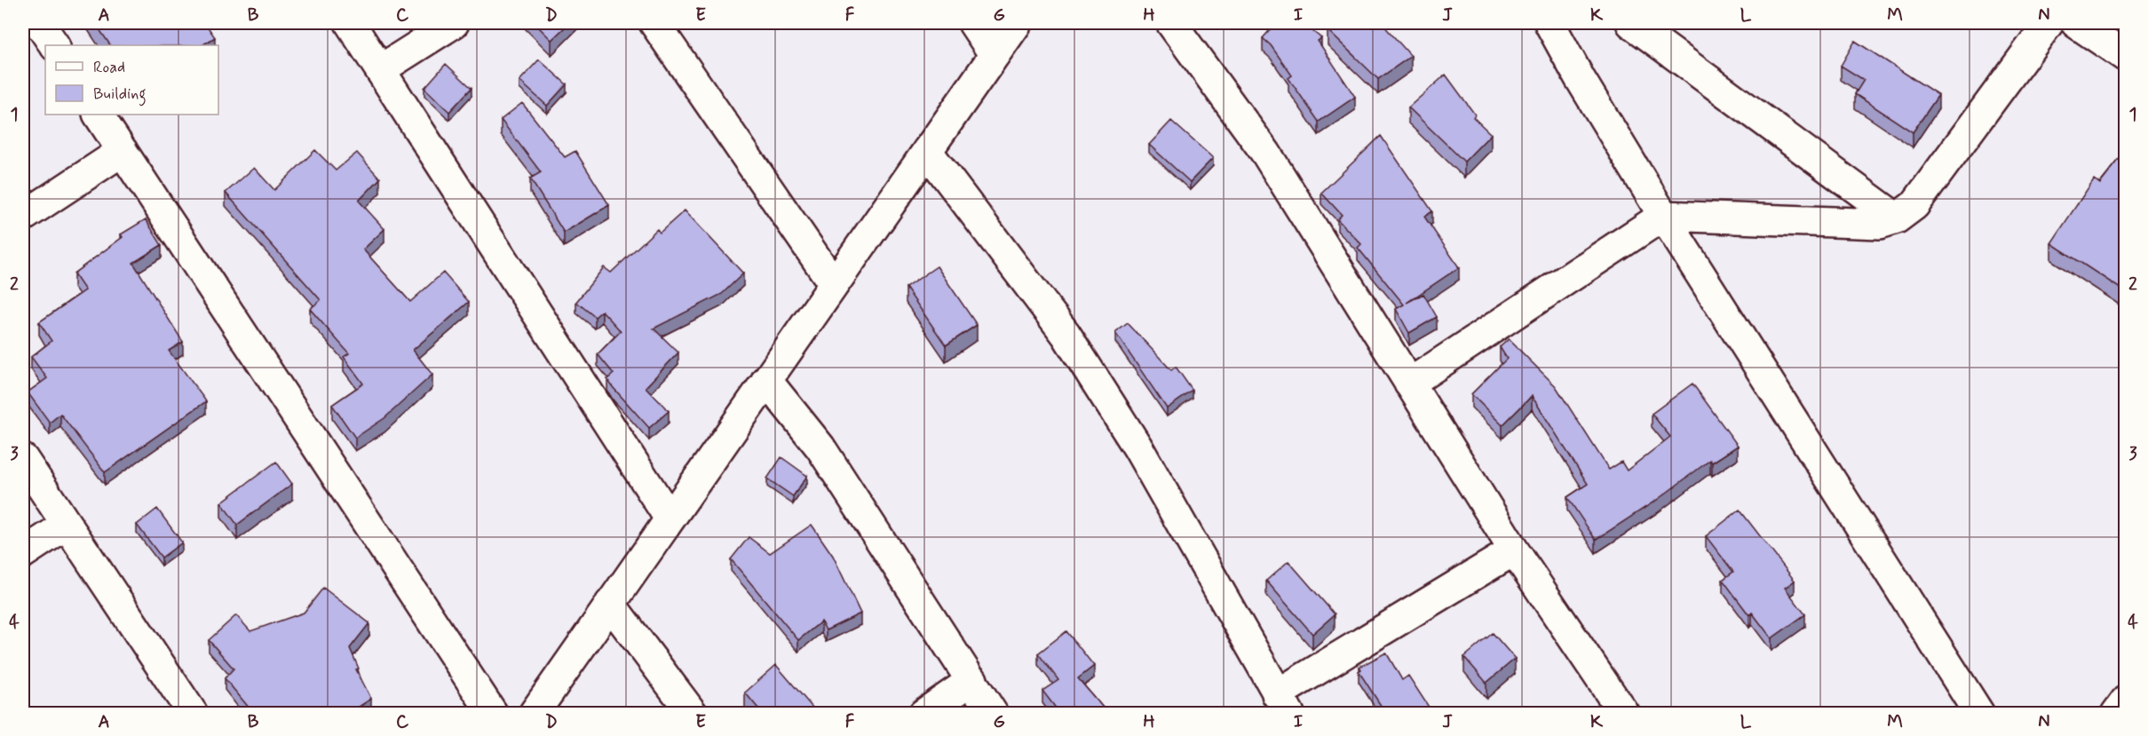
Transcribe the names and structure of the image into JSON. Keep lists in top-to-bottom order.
{
  "legend": ["Road", "Building"],
  "grid": {
    "columns": [
      "A",
      "B",
      "C",
      "D",
      "E",
      "F",
      "G",
      "H",
      "I",
      "J",
      "K",
      "L",
      "M",
      "N"
    ],
    "rows": [
      "1",
      "2",
      "3",
      "4"
    ]
  }
}
